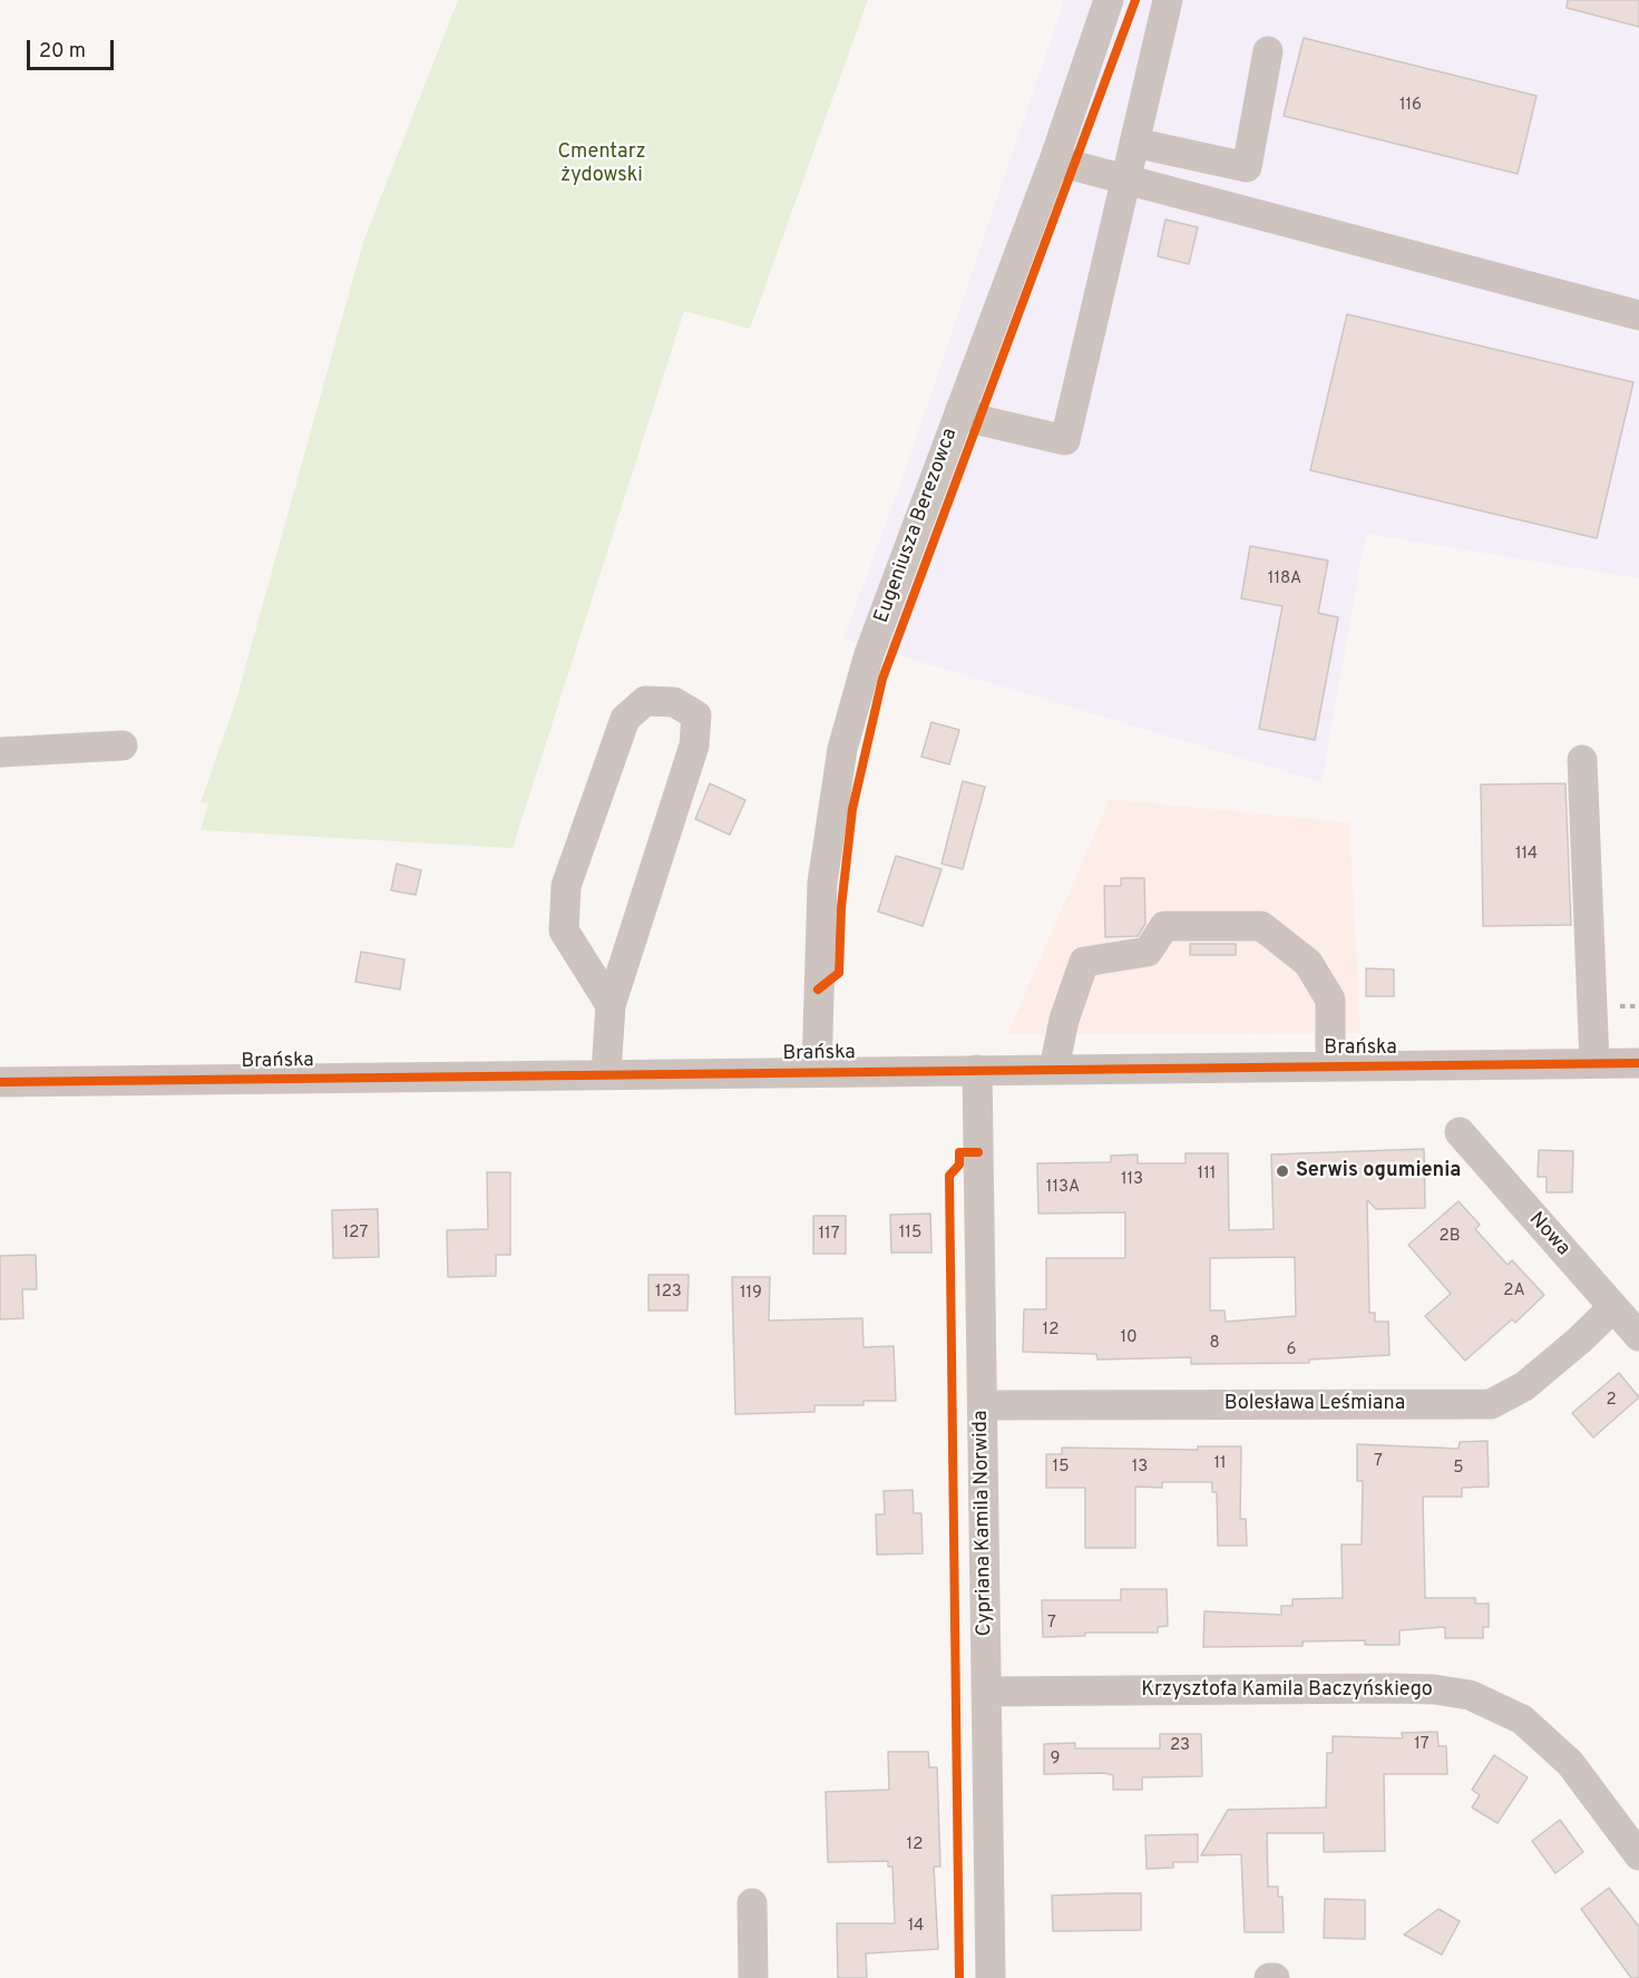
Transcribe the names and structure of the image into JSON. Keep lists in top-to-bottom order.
{
  "streets": {
    "street": [
      "Eugeniusza Berezowca",
      "Brańska",
      "Nowa",
      "Bolesława Leśmiana",
      "Cypriana Kamila Norwida",
      "Krzysztofa Kamila Baczyńskiego"
    ]
  },
  "crossings": [
    ["Eugeniusza Berezowca", "Brańska"],
    ["Brańska", "Cypriana Kamila Norwida"],
    ["Nowa", "Bolesława Leśmiana"],
    ["Bolesława Leśmiana", "Cypriana Kamila Norwida"],
    ["Cypriana Kamila Norwida", "Krzysztofa Kamila Baczyńskiego"]
  ],
  "parks": ["Cmentarz żydowski"],
  "places": ["Serwis ogumienia"],
  "house_numbers": [
    "116",
    "118A",
    "114",
    "111",
    "113",
    "113A",
    "127",
    "115",
    "117",
    "2B",
    "2A",
    "123",
    "119",
    "12",
    "10",
    "8",
    "6",
    "2",
    "7",
    "11",
    "15",
    "13",
    "5",
    "7",
    "17",
    "23",
    "9",
    "12",
    "14"
  ],
  "scale_bar": "20 m"
}
